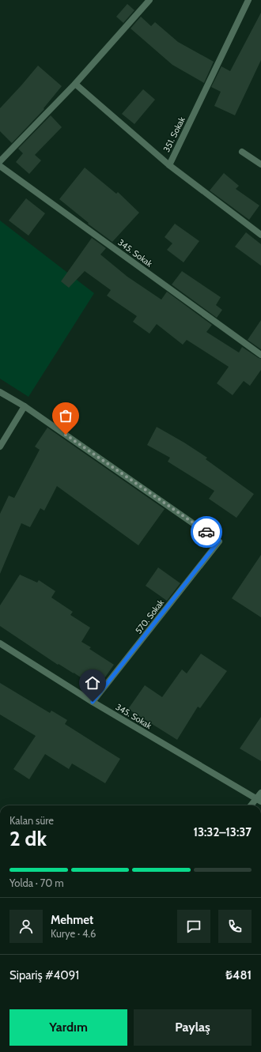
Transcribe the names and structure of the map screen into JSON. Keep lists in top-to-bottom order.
{
  "streets": {
    "street": ["351. Sokak", "345. Sokak", "570. Sokak"]
  },
  "crossings": [
    ["345. Sokak", "570. Sokak"]
  ],
  "page": {
    "heading": ["2 dk", "Kalan süre", "13:32–13:37"],
    "panel": [
      "Mehmet",
      "Kurye · 4.6",
      "Sipariş #4091",
      "₺481"
    ],
    "bar": "Yolda · 70 m",
    "buttons": ["Yardım", "Paylaş"]
  }
}
